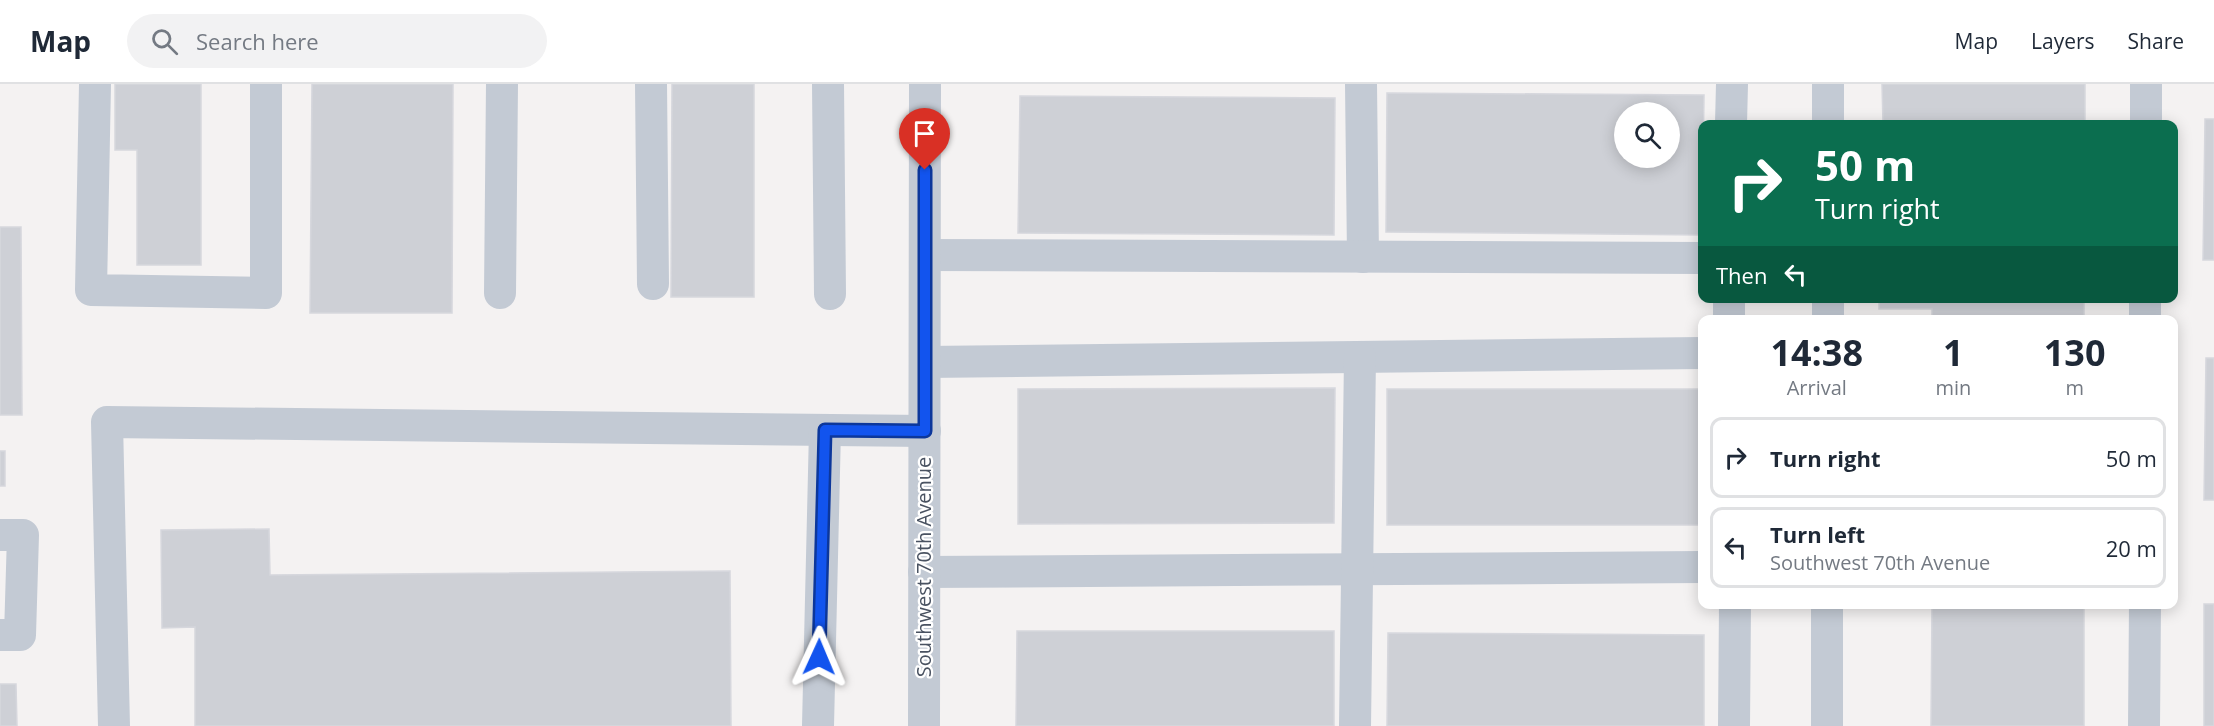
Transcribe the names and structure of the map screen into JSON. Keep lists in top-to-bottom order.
{
  "streets": {
    "street": ["Southwest 70th Avenue"]
  },
  "page": {
    "header": "Map",
    "search": "Search here",
    "nav": ["Map", "Layers", "Share"],
    "turn": ["50 m", "Turn right"],
    "then": "Then",
    "eta": [
      "14:38",
      "Arrival",
      "1",
      "min",
      "130",
      "m"
    ],
    "list": [
      {
        "name": "Turn right",
        "value": "50 m"
      },
      {
        "name": "Turn left",
        "note": "Southwest 70th Avenue",
        "value": "20 m"
      }
    ]
  }
}
